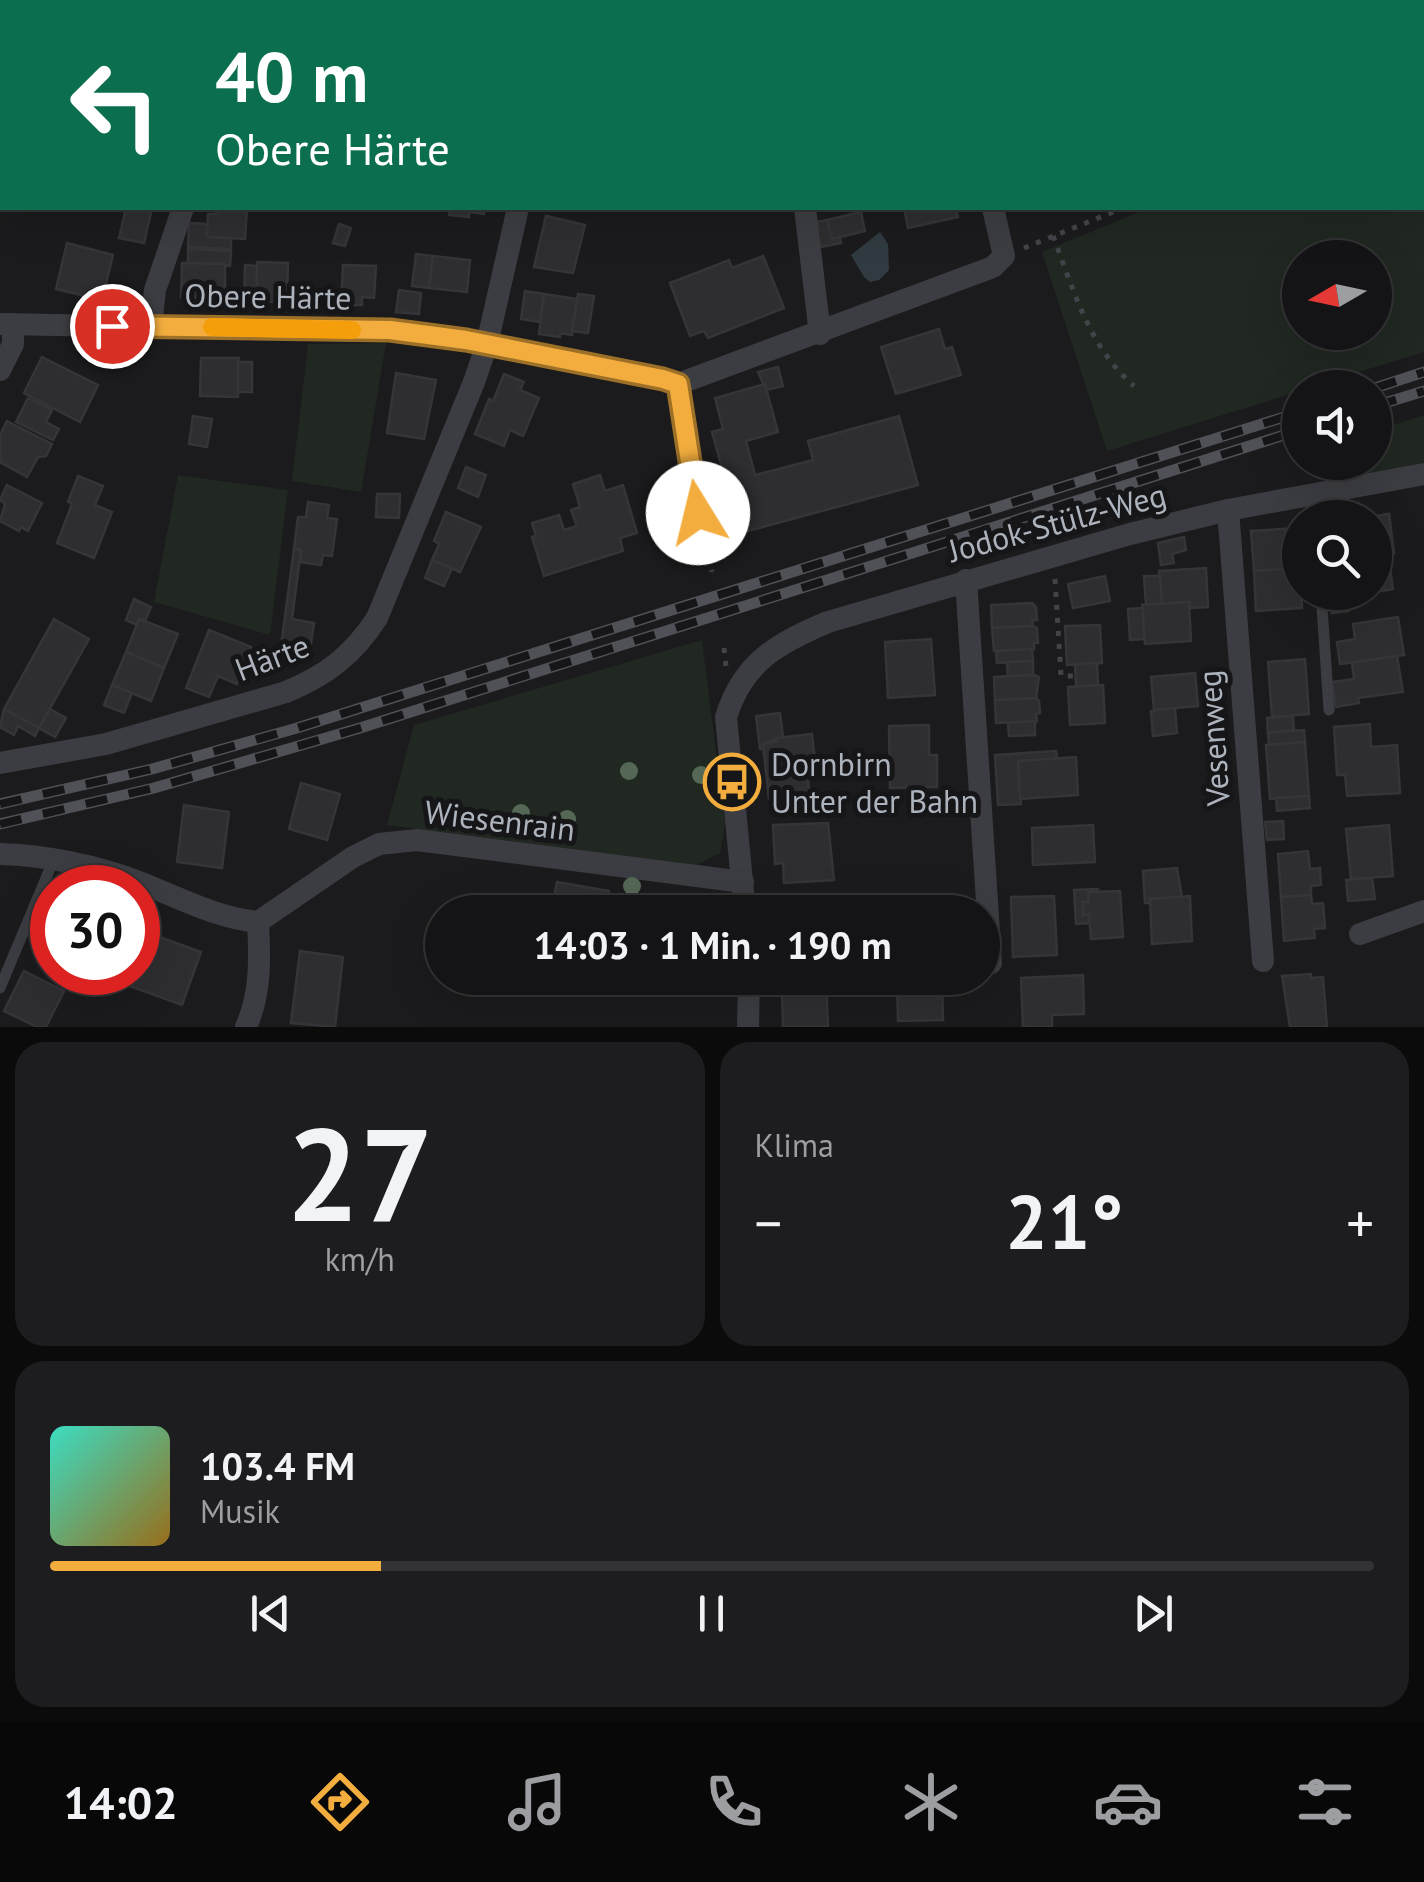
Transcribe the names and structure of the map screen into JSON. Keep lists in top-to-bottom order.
{
  "streets": {
    "street": [
      "Obere Härte",
      "Jodok-Stülz-Weg",
      "Härte",
      "Vesenweg",
      "Wiesenrain"
    ]
  },
  "crossings": [
    ["Obere Härte", "Härte"],
    ["Jodok-Stülz-Weg", "Vesenweg"],
    ["Jodok-Stülz-Weg", "Wiesenrain"]
  ],
  "places": {
    "bus stop": ["Dornbirn Unter der Bahn"]
  },
  "north": "left",
  "page": {
    "turn": ["40 m", "Obere Härte"],
    "limit": "30",
    "trip": "14:03 · 1 Min. · 190 m",
    "tile": [
      ["27", "km/h"],
      "Klima"
    ],
    "heat": ["−", "21°", "+"],
    "song": ["103.4 FM", "Musik"],
    "tabs": "14:02"
  }
}
